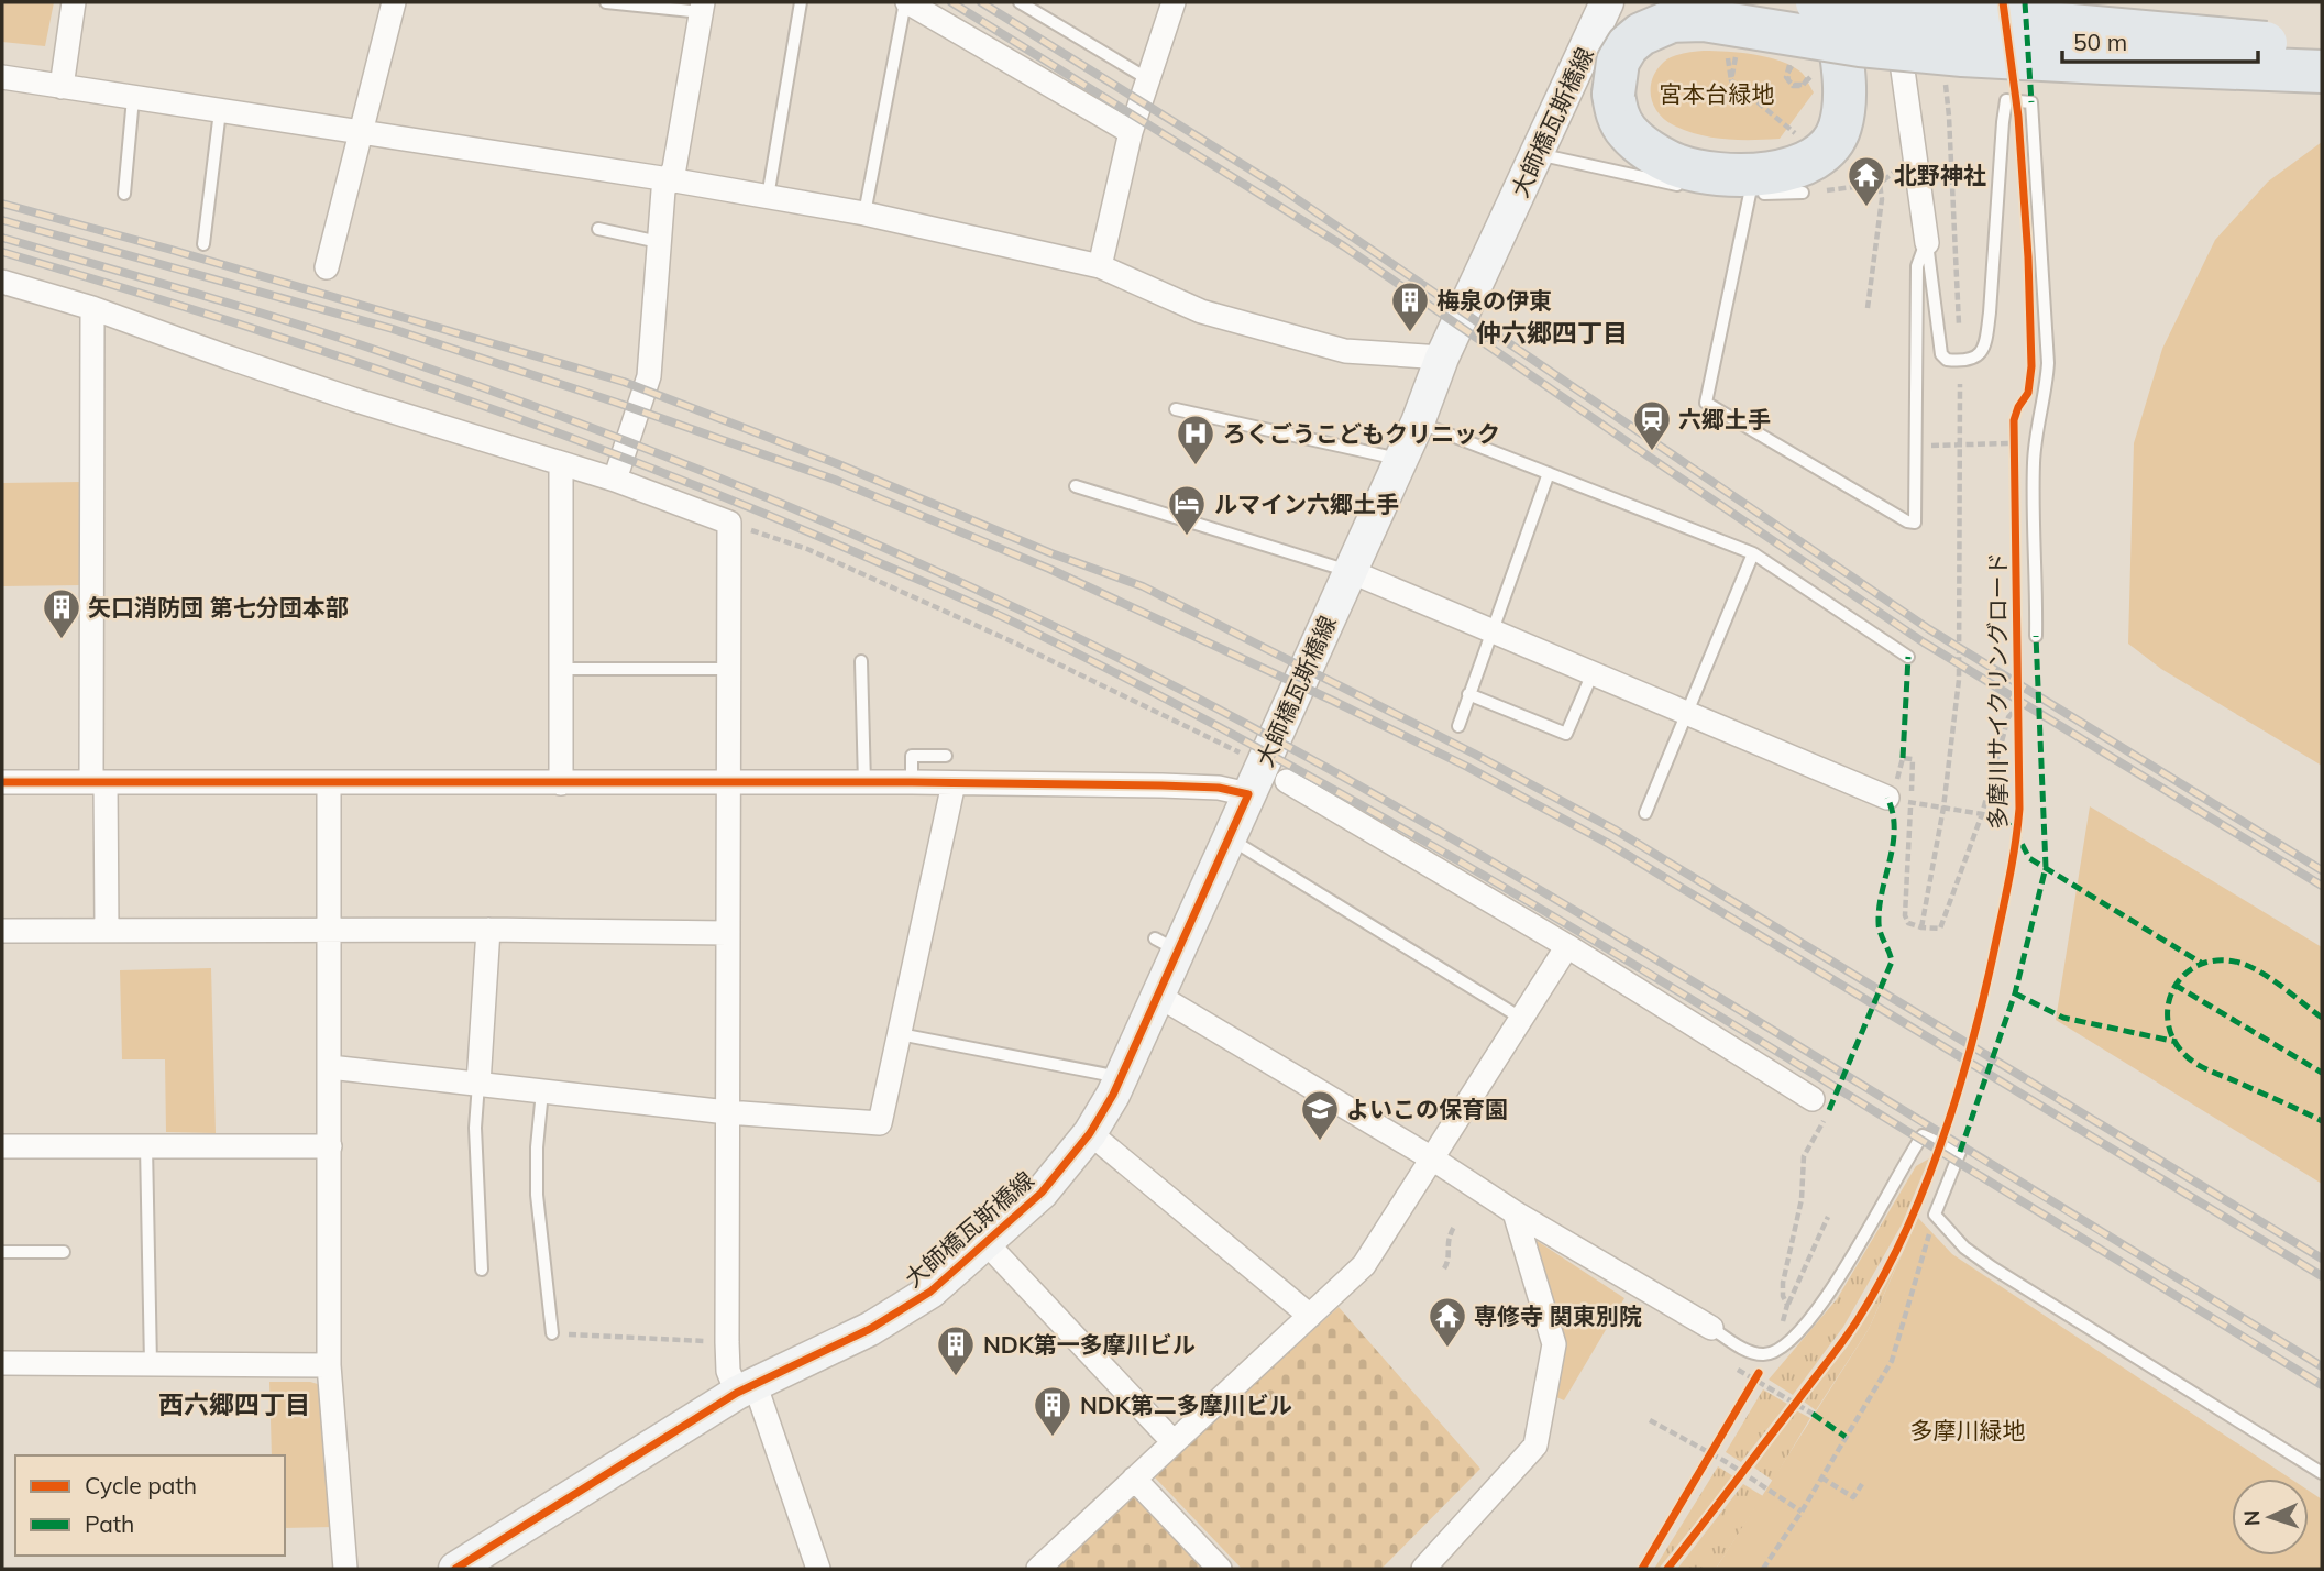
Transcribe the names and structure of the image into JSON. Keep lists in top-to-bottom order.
{
  "streets": {
    "street": ["大師橋瓦斯橋線"],
    "cycle path": ["多摩川サイクリングロード"]
  },
  "districts": ["仲六郷四丁目", "西六郷四丁目"],
  "parks": ["宮本台緑地", "多摩川緑地"],
  "places": {
    "temple": ["北野神社", "専修寺 関東別院"],
    "building": [
      "梅泉の伊東",
      "矢口消防団 第七分団本部",
      "NDK第一多摩川ビル",
      "NDK第二多摩川ビル"
    ],
    "station": ["六郷土手"],
    "hospital": ["ろくごうこどもクリニック"],
    "hotel": ["ルマイン六郷土手"],
    "school or university": ["よいこの保育園"]
  },
  "legend": ["Cycle path", "Path"],
  "scale_bar": "50 m",
  "north": "left"
}
